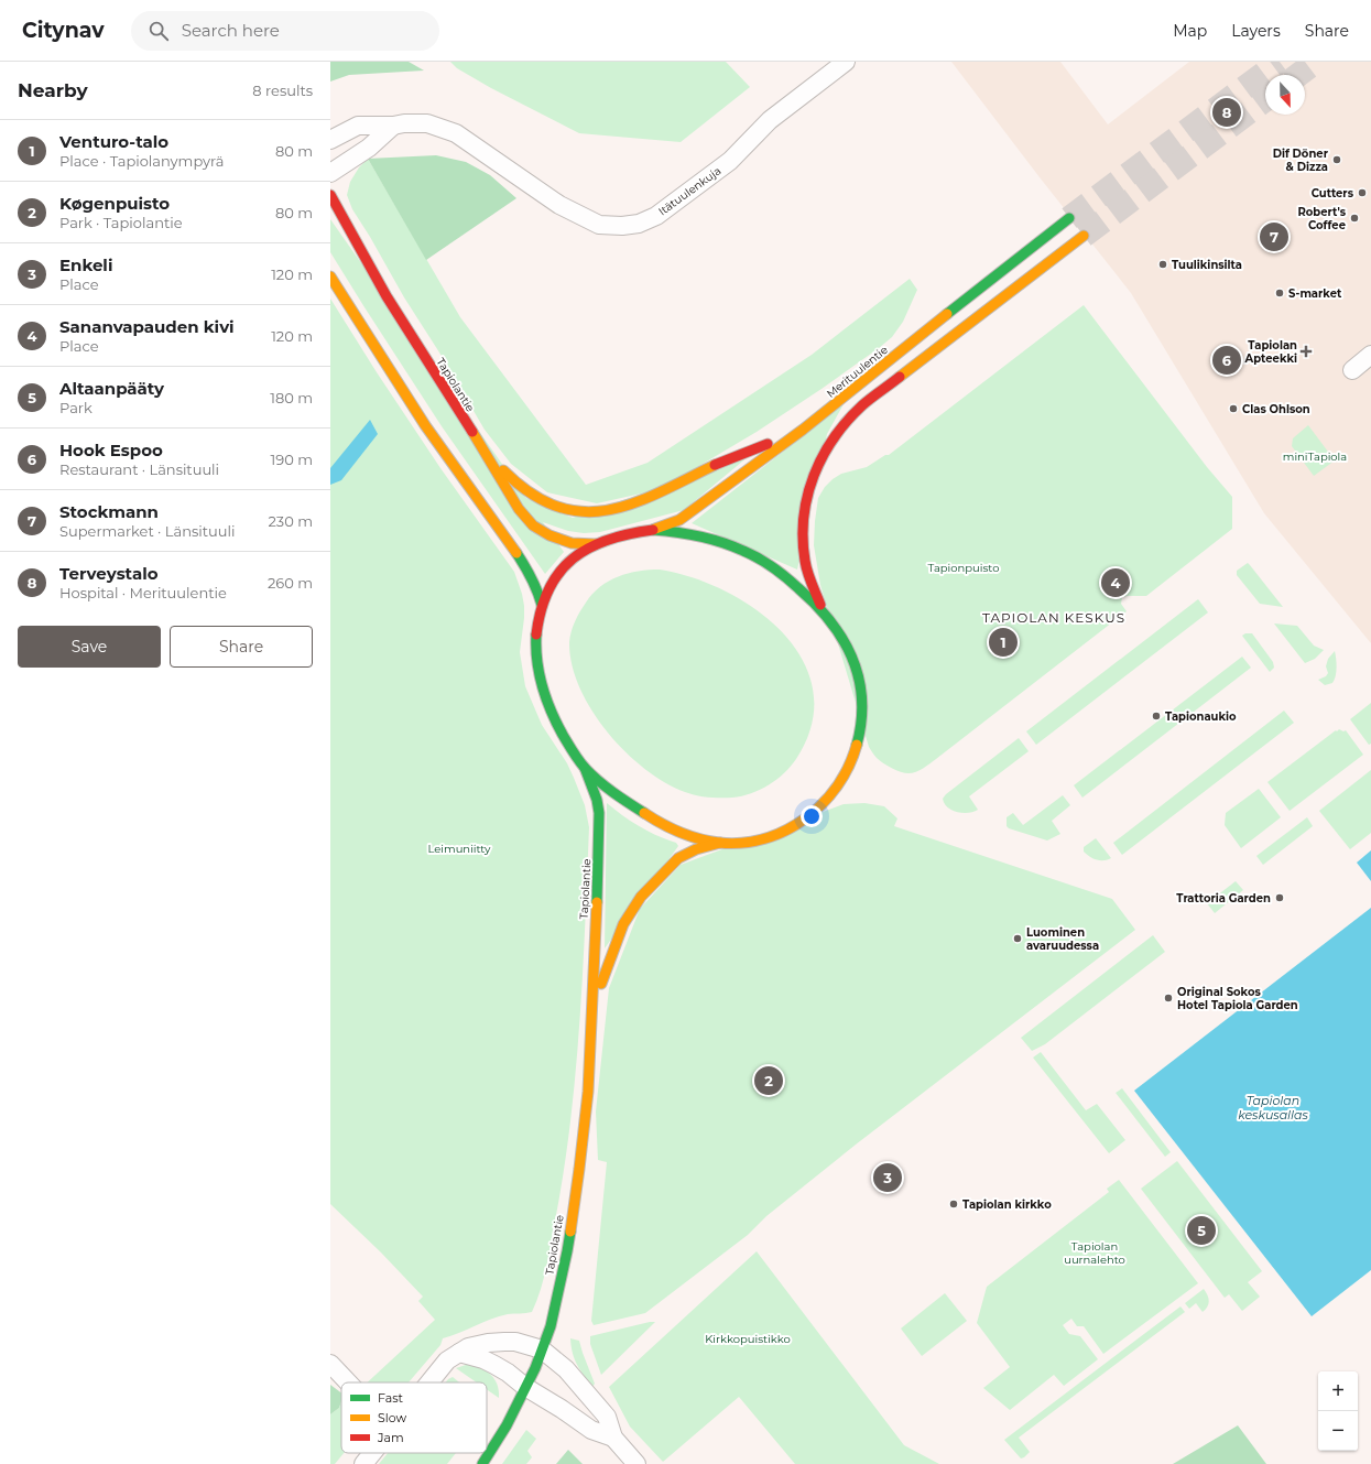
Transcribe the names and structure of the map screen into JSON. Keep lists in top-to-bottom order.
{
  "streets": {
    "main road": ["Merituulentie", "Tapiolantie"],
    "street": ["Itätuulenkuja"]
  },
  "districts": ["TAPIOLAN KESKUS"],
  "water": ["Tapiolan keskusallas"],
  "parks": [
    "miniTapiola",
    "Tapionpuisto",
    "Leimuniitty",
    "Tapiolan uurnalehto",
    "Kirkkopuistikko"
  ],
  "places": {
    "other": [
      "Dif Döner & Dizza",
      "Cutters",
      "Robert's Coffee",
      "Tuulikinsilta",
      "S-market",
      "Clas Ohlson",
      "Tapionaukio",
      "Trattoria Garden",
      "Luominen avaruudessa",
      "Original Sokos Hotel Tapiola Garden",
      "Tapiolan kirkko"
    ],
    "health": ["Tapiolan Apteekki"]
  },
  "legend": ["Fast", "Slow", "Jam"],
  "north": "bottom",
  "page": {
    "header": "Citynav",
    "search": "Search here",
    "nav": ["Map", "Layers", "Share"],
    "heading": ["Nearby", "8 results"],
    "pins": [
      "8",
      "7",
      "6",
      "4",
      "1",
      "2",
      "3",
      "5"
    ],
    "list": [
      {
        "mark": "1",
        "name": "Venturo-talo",
        "note": "Place · Tapiolanympyrä",
        "value": "80 m"
      },
      {
        "mark": "2",
        "name": "Køgenpuisto",
        "note": "Park · Tapiolantie",
        "value": "80 m"
      },
      {
        "mark": "3",
        "name": "Enkeli",
        "note": "Place",
        "value": "120 m"
      },
      {
        "mark": "4",
        "name": "Sananvapauden kivi",
        "note": "Place",
        "value": "120 m"
      },
      {
        "mark": "5",
        "name": "Altaanpääty",
        "note": "Park",
        "value": "180 m"
      },
      {
        "mark": "6",
        "name": "Hook Espoo",
        "note": "Restaurant · Länsituuli",
        "value": "190 m"
      },
      {
        "mark": "7",
        "name": "Stockmann",
        "note": "Supermarket · Länsituuli",
        "value": "230 m"
      },
      {
        "mark": "8",
        "name": "Terveystalo",
        "note": "Hospital · Merituulentie",
        "value": "260 m"
      }
    ],
    "buttons": ["Save", "Share"],
    "map_buttons": ["+", "−"]
  }
}
